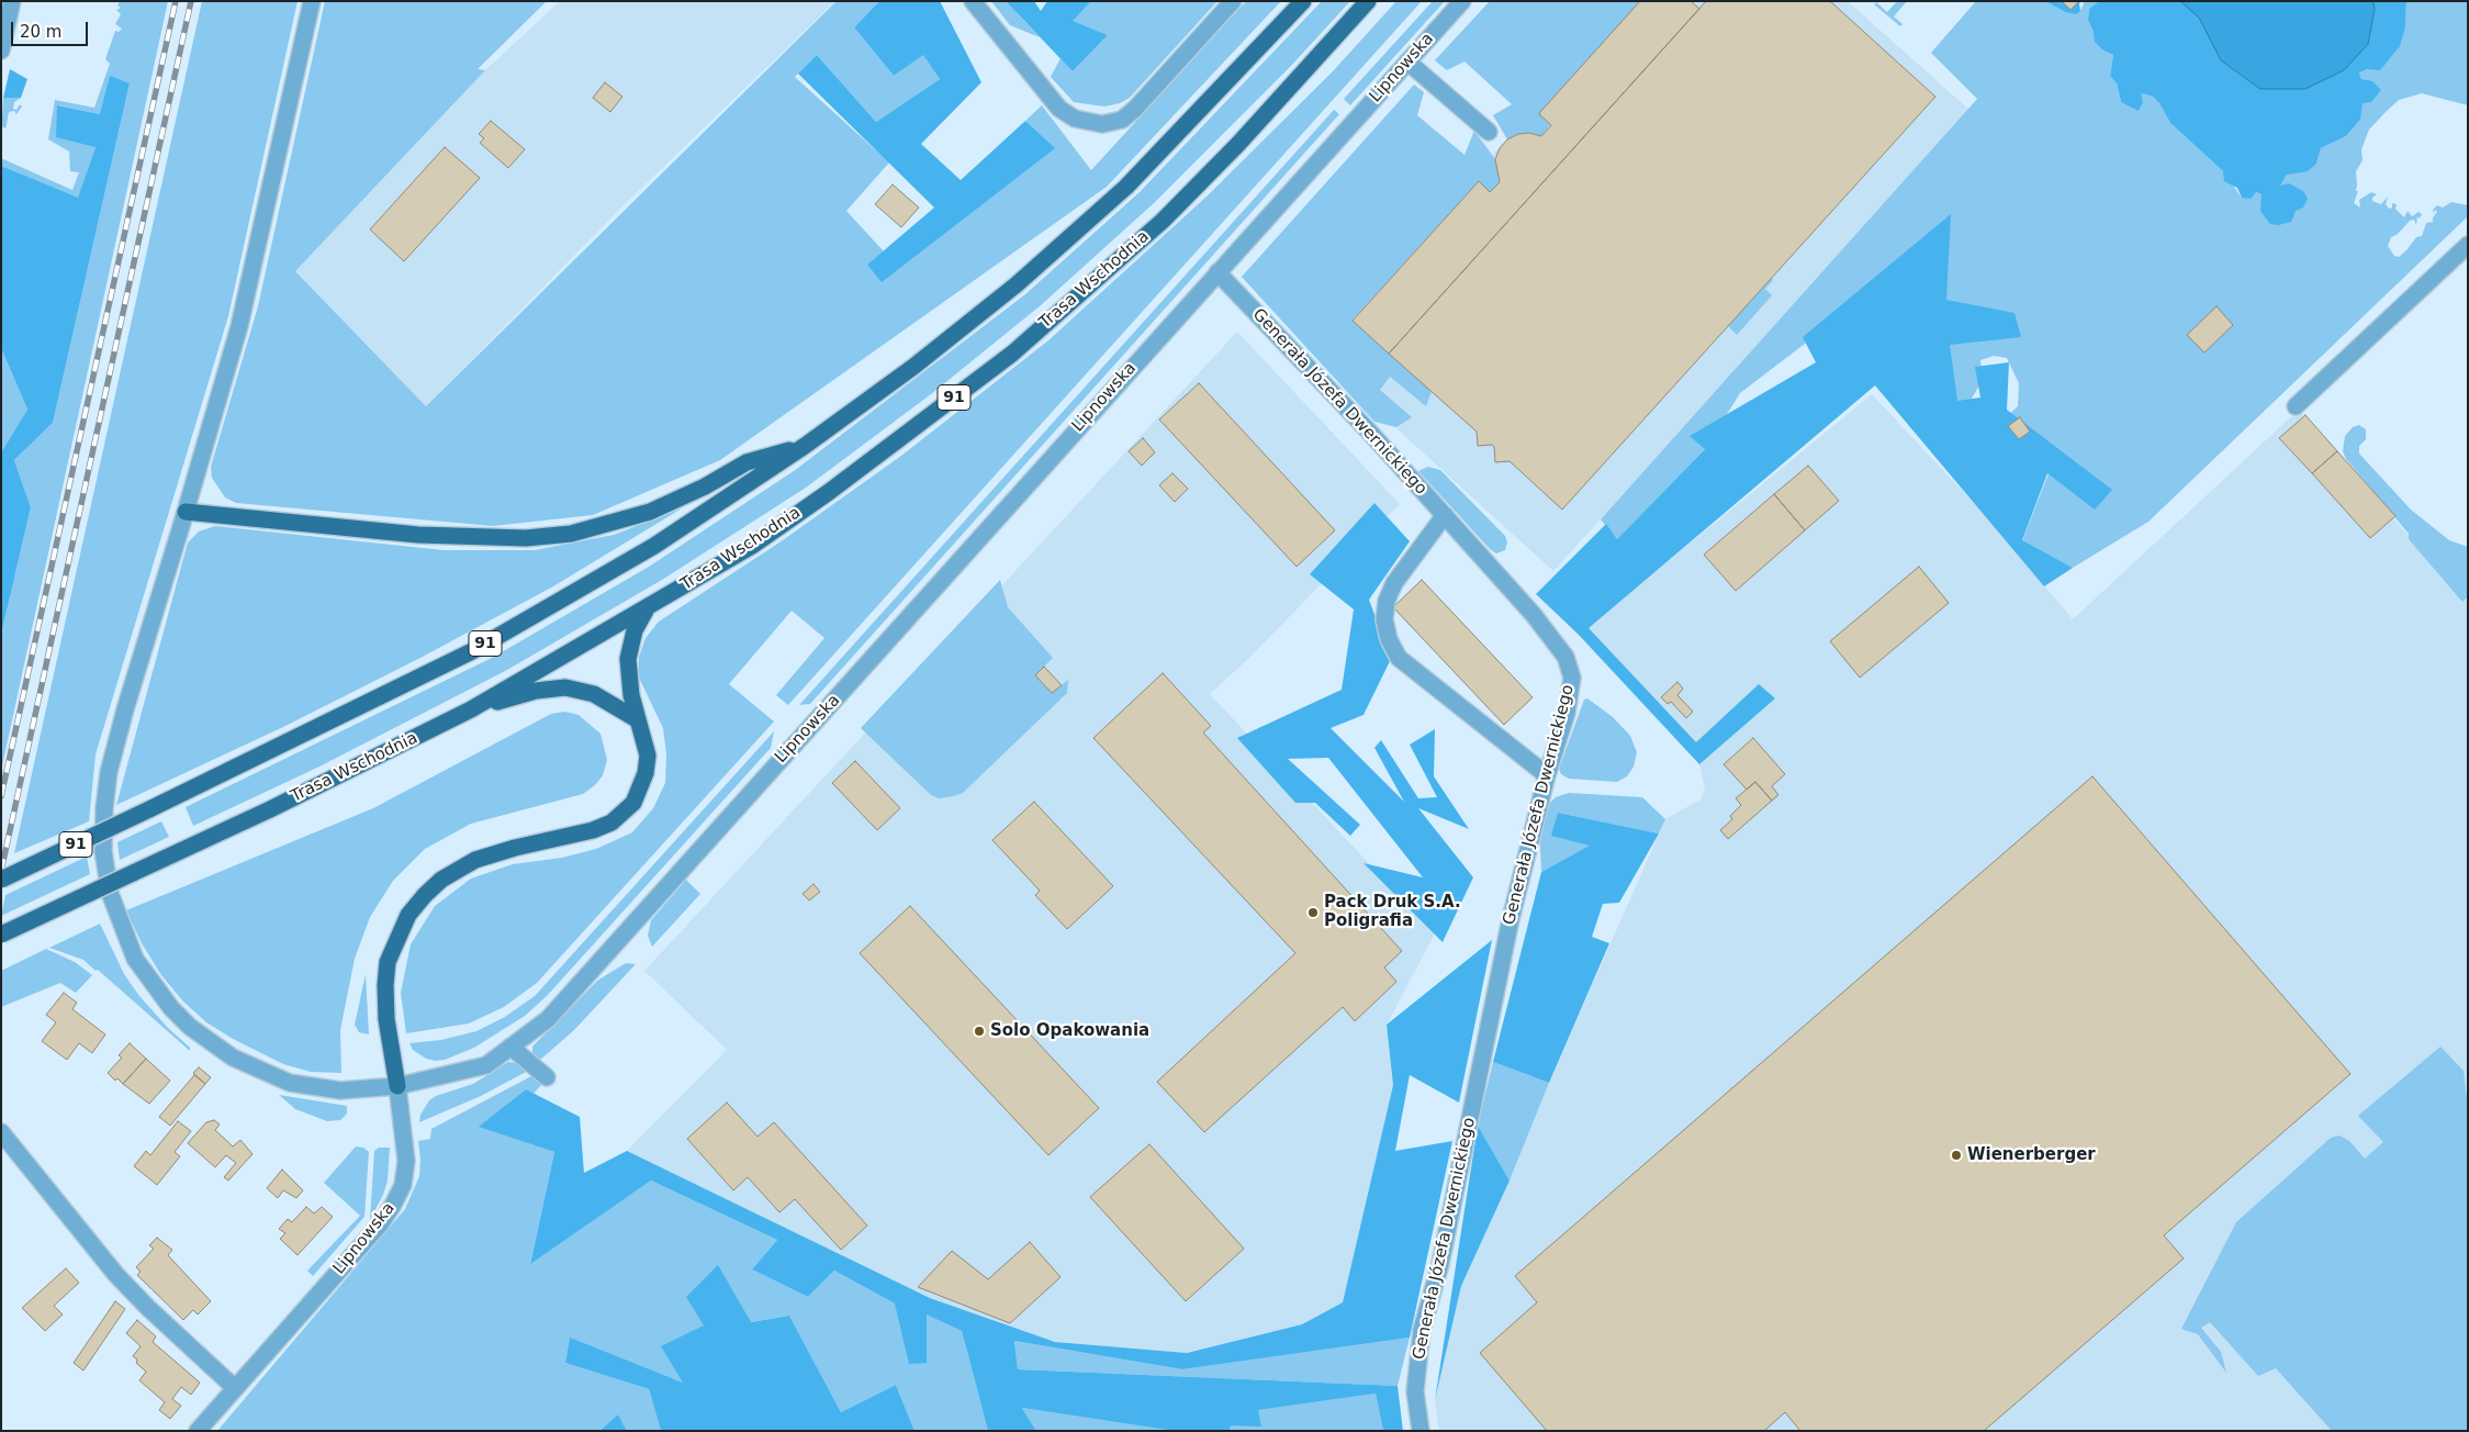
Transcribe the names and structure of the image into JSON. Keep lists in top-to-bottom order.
{
  "streets": {
    "main road": ["Trasa Wschodnia", "91"],
    "street": ["Lipnowska", "Generała Józefa Dwernickiego"]
  },
  "crossings": [
    ["Lipnowska", "Generała Józefa Dwernickiego"]
  ],
  "places": ["Pack Druk S.A. Poligrafia", "Solo Opakowania", "Wienerberger"],
  "scale_bar": "20 m"
}
